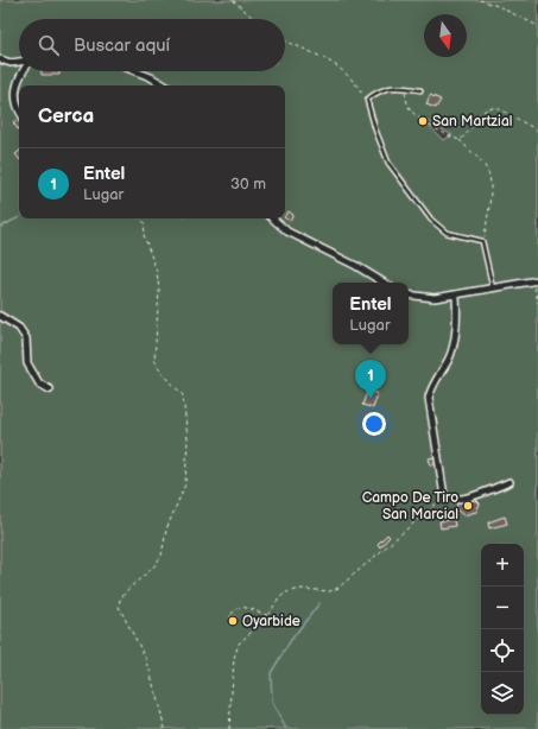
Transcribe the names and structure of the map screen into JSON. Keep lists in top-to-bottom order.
{
  "places": ["San Martzial", "Campo De Tiro San Marcial", "Oyarbide"],
  "north": "bottom",
  "page": {
    "search": "Buscar aquí",
    "heading": "Cerca",
    "list": [
      {
        "mark": "1",
        "name": "Entel",
        "note": "Lugar",
        "value": "30 m"
      }
    ],
    "popup": ["Entel", "Lugar"],
    "pins": "1",
    "map_buttons": ["+", "−"]
  }
}
